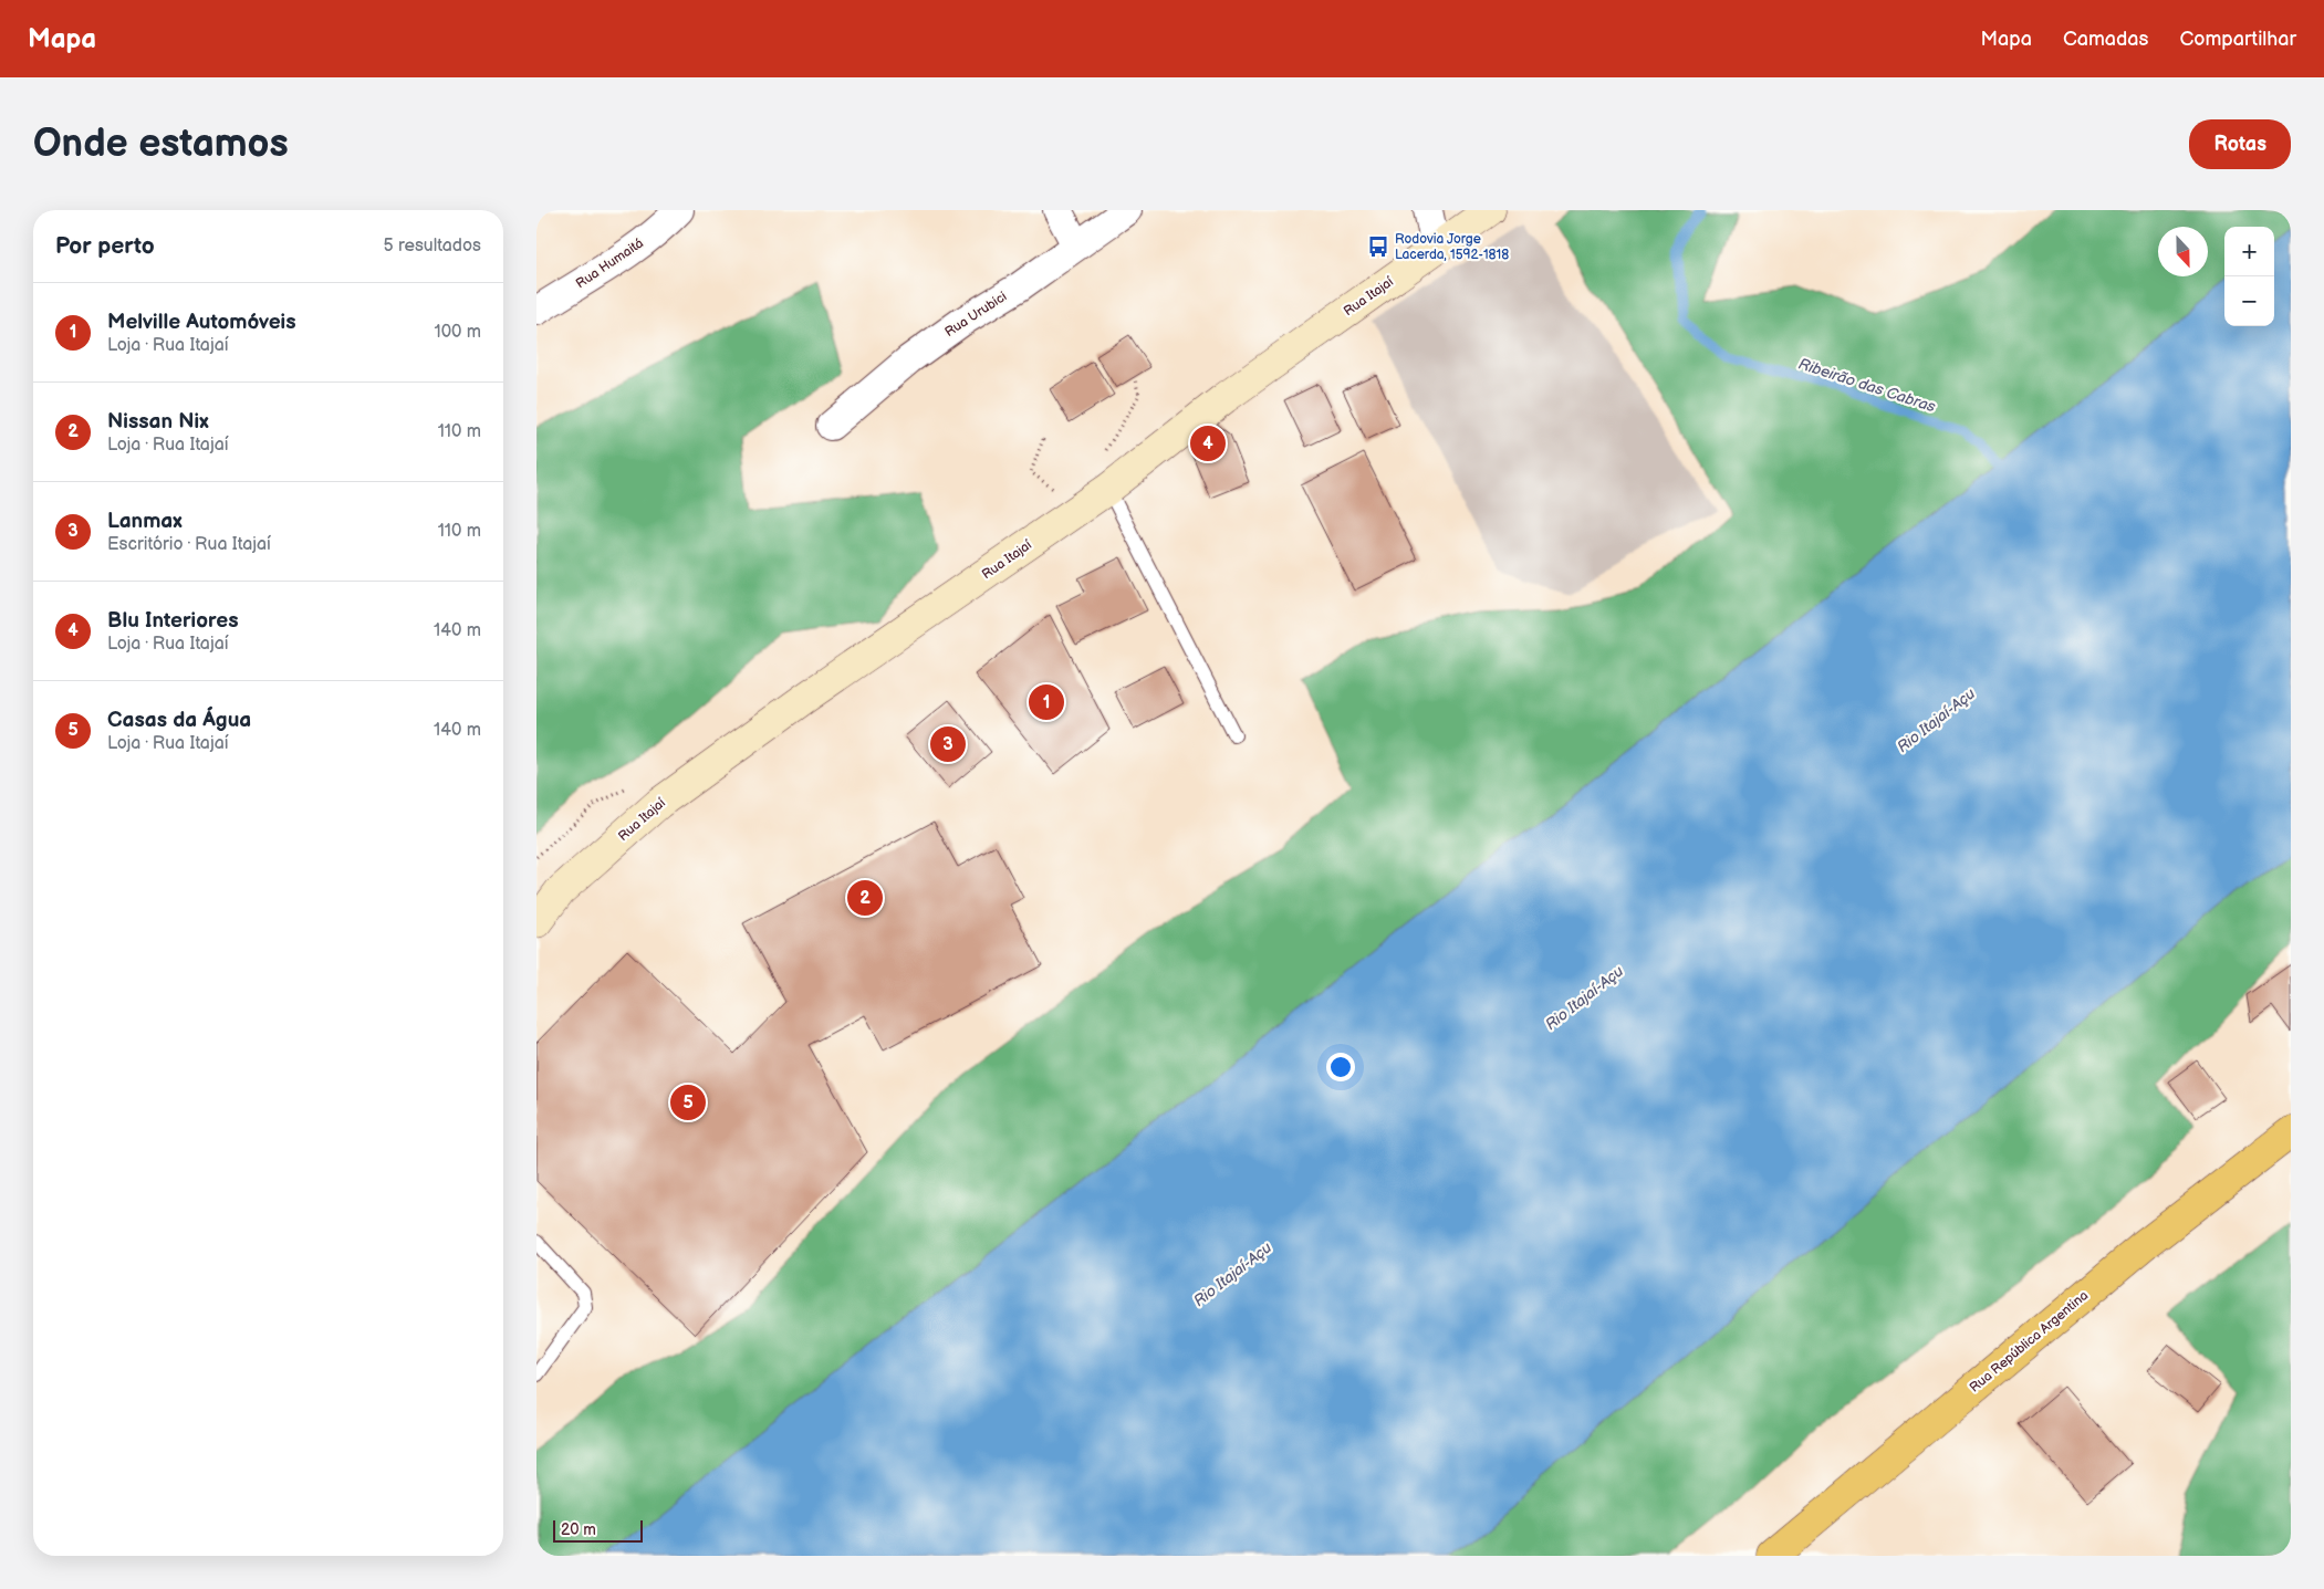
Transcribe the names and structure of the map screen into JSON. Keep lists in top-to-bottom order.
{
  "streets": {
    "main road": ["Rua Itajaí", "Rua República Argentina"],
    "street": ["Rua Humaitá", "Rua Urubici"]
  },
  "water": ["Ribeirão das Cabras", "Rio Itajaí-Açu"],
  "places": {
    "bus stop": ["Rodovia Jorge Lacerda, 1592-1818"]
  },
  "scale_bar": "20 m",
  "north": "bottom",
  "page": {
    "header": "Mapa",
    "nav": ["Mapa", "Camadas", "Compartilhar"],
    "buttons": "Rotas",
    "title": "Onde estamos",
    "heading": ["Por perto", "5 resultados"],
    "map_buttons": ["+", "−"],
    "list": [
      {
        "mark": "1",
        "name": "Melville Automóveis",
        "note": "Loja · Rua Itajaí",
        "value": "100 m"
      },
      {
        "mark": "2",
        "name": "Nissan Nix",
        "note": "Loja · Rua Itajaí",
        "value": "110 m"
      },
      {
        "mark": "3",
        "name": "Lanmax",
        "note": "Escritório · Rua Itajaí",
        "value": "110 m"
      },
      {
        "mark": "4",
        "name": "Blu Interiores",
        "note": "Loja · Rua Itajaí",
        "value": "140 m"
      },
      {
        "mark": "5",
        "name": "Casas da Água",
        "note": "Loja · Rua Itajaí",
        "value": "140 m"
      }
    ],
    "pins": [
      "4",
      "1",
      "3",
      "2",
      "5"
    ],
    "scale": "20 m"
  }
}
